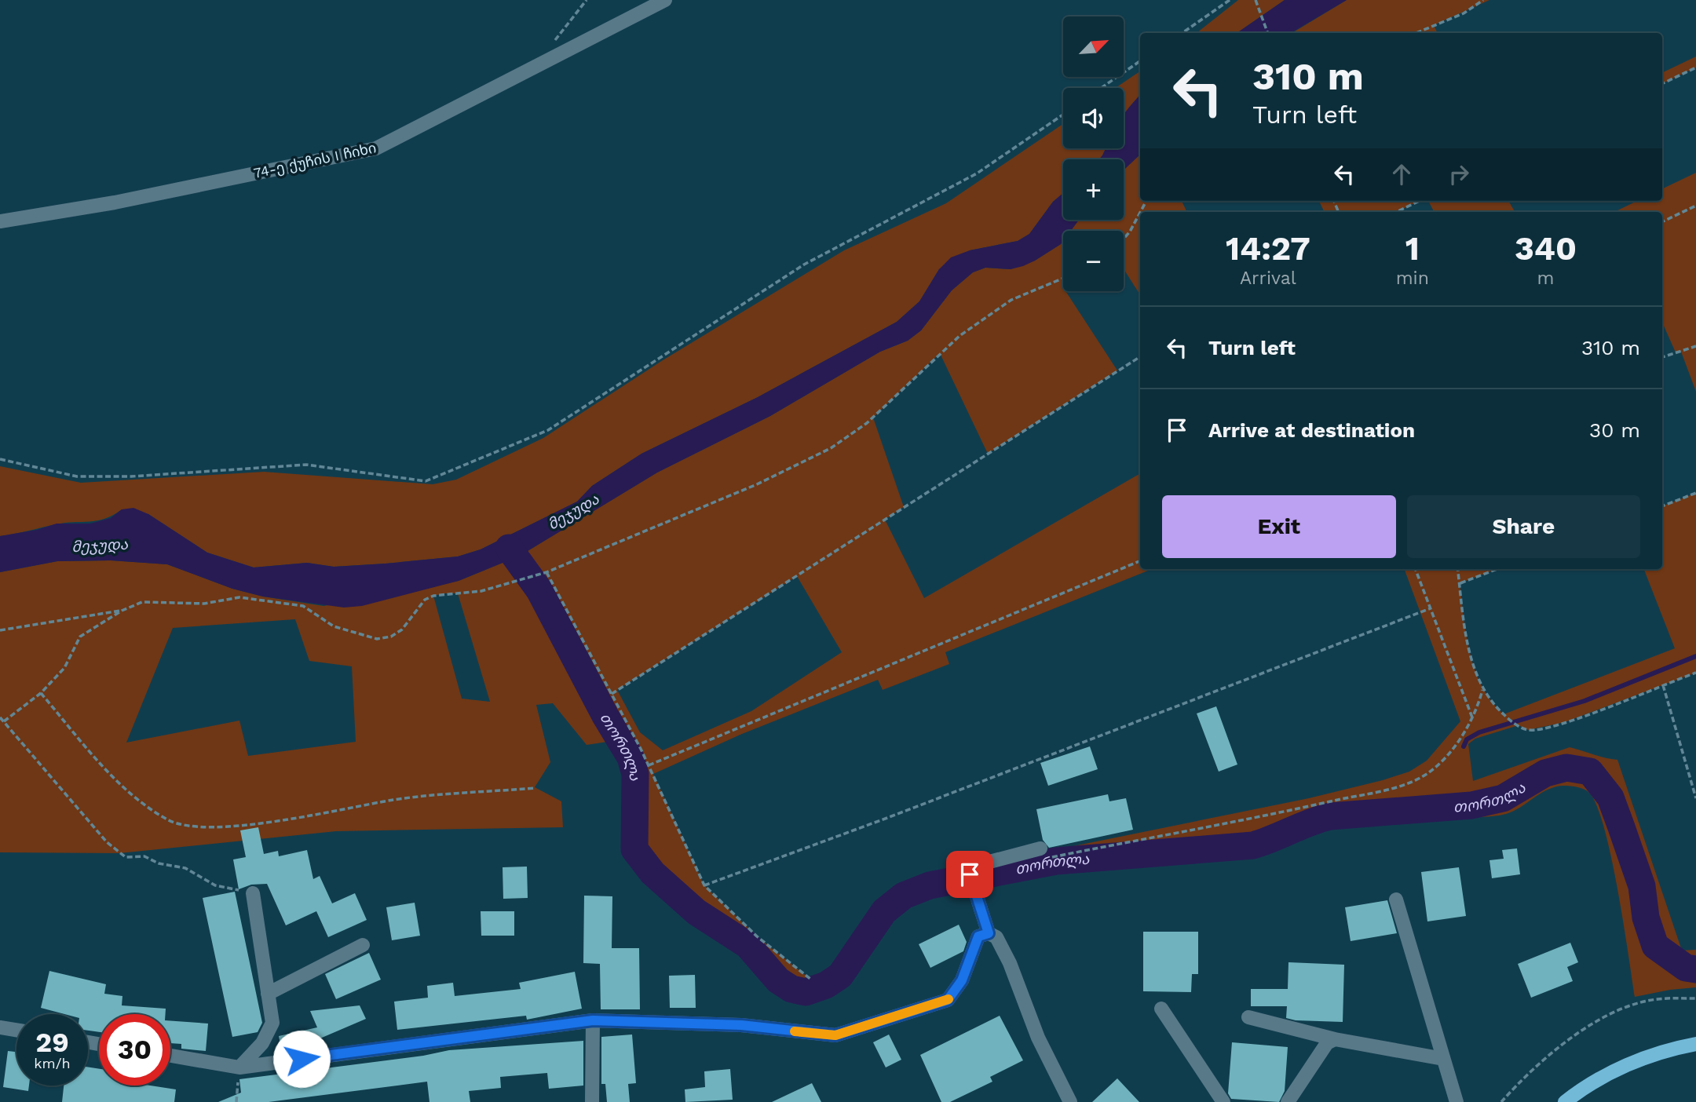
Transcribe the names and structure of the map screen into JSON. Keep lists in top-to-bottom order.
{
  "streets": {
    "street": ["74-ე ქუჩის I ჩიხი"]
  },
  "water": ["მეჯუდა", "თორთლა"],
  "north": "top right",
  "page": {
    "map_buttons": ["+", "−"],
    "turn": ["310 m", "Turn left"],
    "eta": [
      "14:27",
      "Arrival",
      "1",
      "min",
      "340",
      "m"
    ],
    "list": [
      {
        "name": "Turn left",
        "value": "310 m"
      },
      {
        "name": "Arrive at destination",
        "value": "30 m"
      }
    ],
    "buttons": ["Exit", "Share"],
    "speed": "29 km/h",
    "limit": "30"
  }
}
